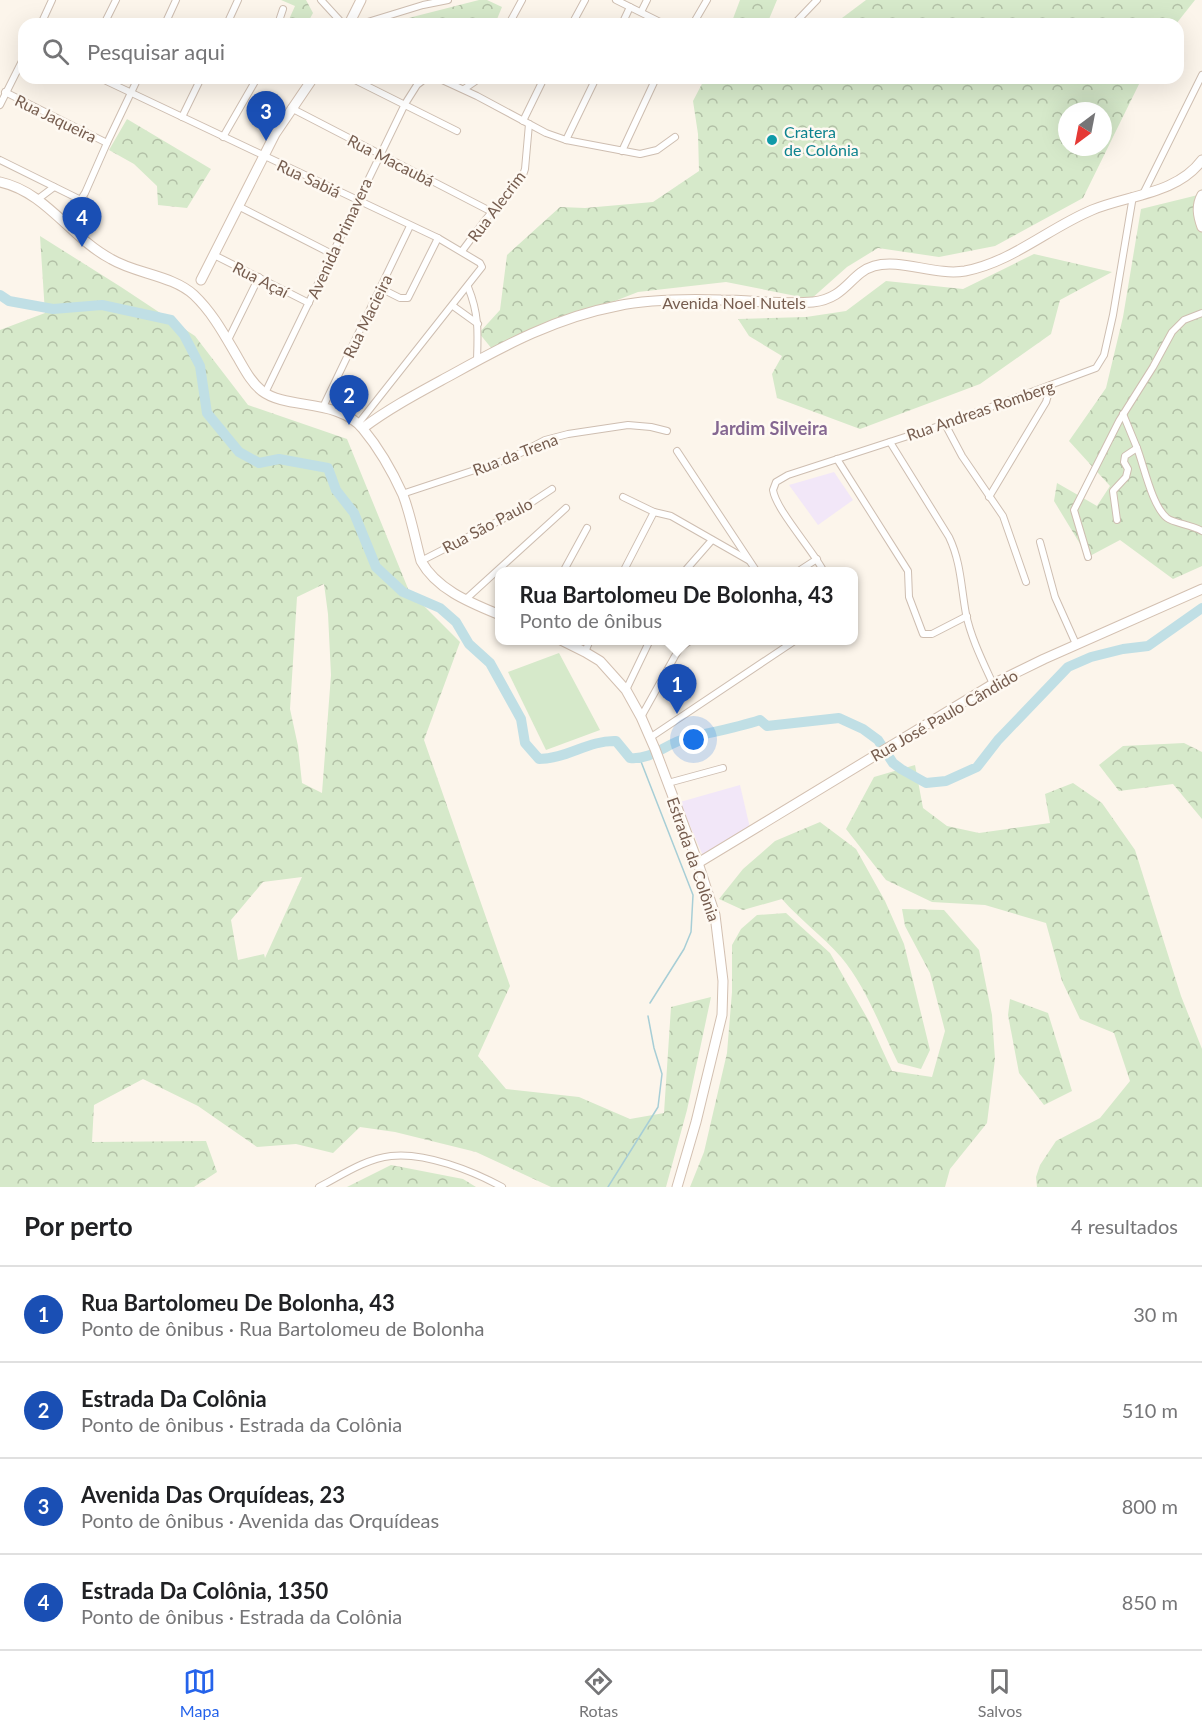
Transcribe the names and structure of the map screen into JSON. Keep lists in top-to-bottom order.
{
  "streets": {
    "street": [
      "Rua Jaqueira",
      "Rua Macaubá",
      "Rua Sabiá",
      "Rua Alecrim",
      "Avenida Primavera",
      "Rua Açaí",
      "Avenida Noel Nutels",
      "Rua Macieira",
      "Rua Andreas Romberg",
      "Rua da Trena",
      "Rua São Paulo",
      "Rua José Paulo Cândido",
      "Estrada da Colônia"
    ]
  },
  "crossings": [
    ["Rua Macaubá", "Rua Alecrim"],
    ["Rua Macaubá", "Avenida Primavera"],
    ["Rua Sabiá", "Rua Alecrim"],
    ["Rua Sabiá", "Avenida Primavera"],
    ["Rua Sabiá", "Rua Macieira"],
    ["Avenida Primavera", "Rua Açaí"],
    ["Avenida Noel Nutels", "Rua Andreas Romberg"],
    ["Rua José Paulo Cândido", "Estrada da Colônia"]
  ],
  "districts": ["Jardim Silveira"],
  "places": ["Cratera de Colônia"],
  "north": "bottom left",
  "page": {
    "search": "Pesquisar aqui",
    "pins": [
      "3",
      "4",
      "2",
      "1"
    ],
    "popup": ["Rua Bartolomeu De Bolonha, 43", "Ponto de ônibus"],
    "heading": ["Por perto", "4 resultados"],
    "list": [
      {
        "mark": "1",
        "name": "Rua Bartolomeu De Bolonha, 43",
        "note": "Ponto de ônibus · Rua Bartolomeu de Bolonha",
        "value": "30 m"
      },
      {
        "mark": "2",
        "name": "Estrada Da Colônia",
        "note": "Ponto de ônibus · Estrada da Colônia",
        "value": "510 m"
      },
      {
        "mark": "3",
        "name": "Avenida Das Orquídeas, 23",
        "note": "Ponto de ônibus · Avenida das Orquídeas",
        "value": "800 m"
      },
      {
        "mark": "4",
        "name": "Estrada Da Colônia, 1350",
        "note": "Ponto de ônibus · Estrada da Colônia",
        "value": "850 m"
      }
    ],
    "nav": ["Mapa", "Rotas", "Salvos"]
  }
}
